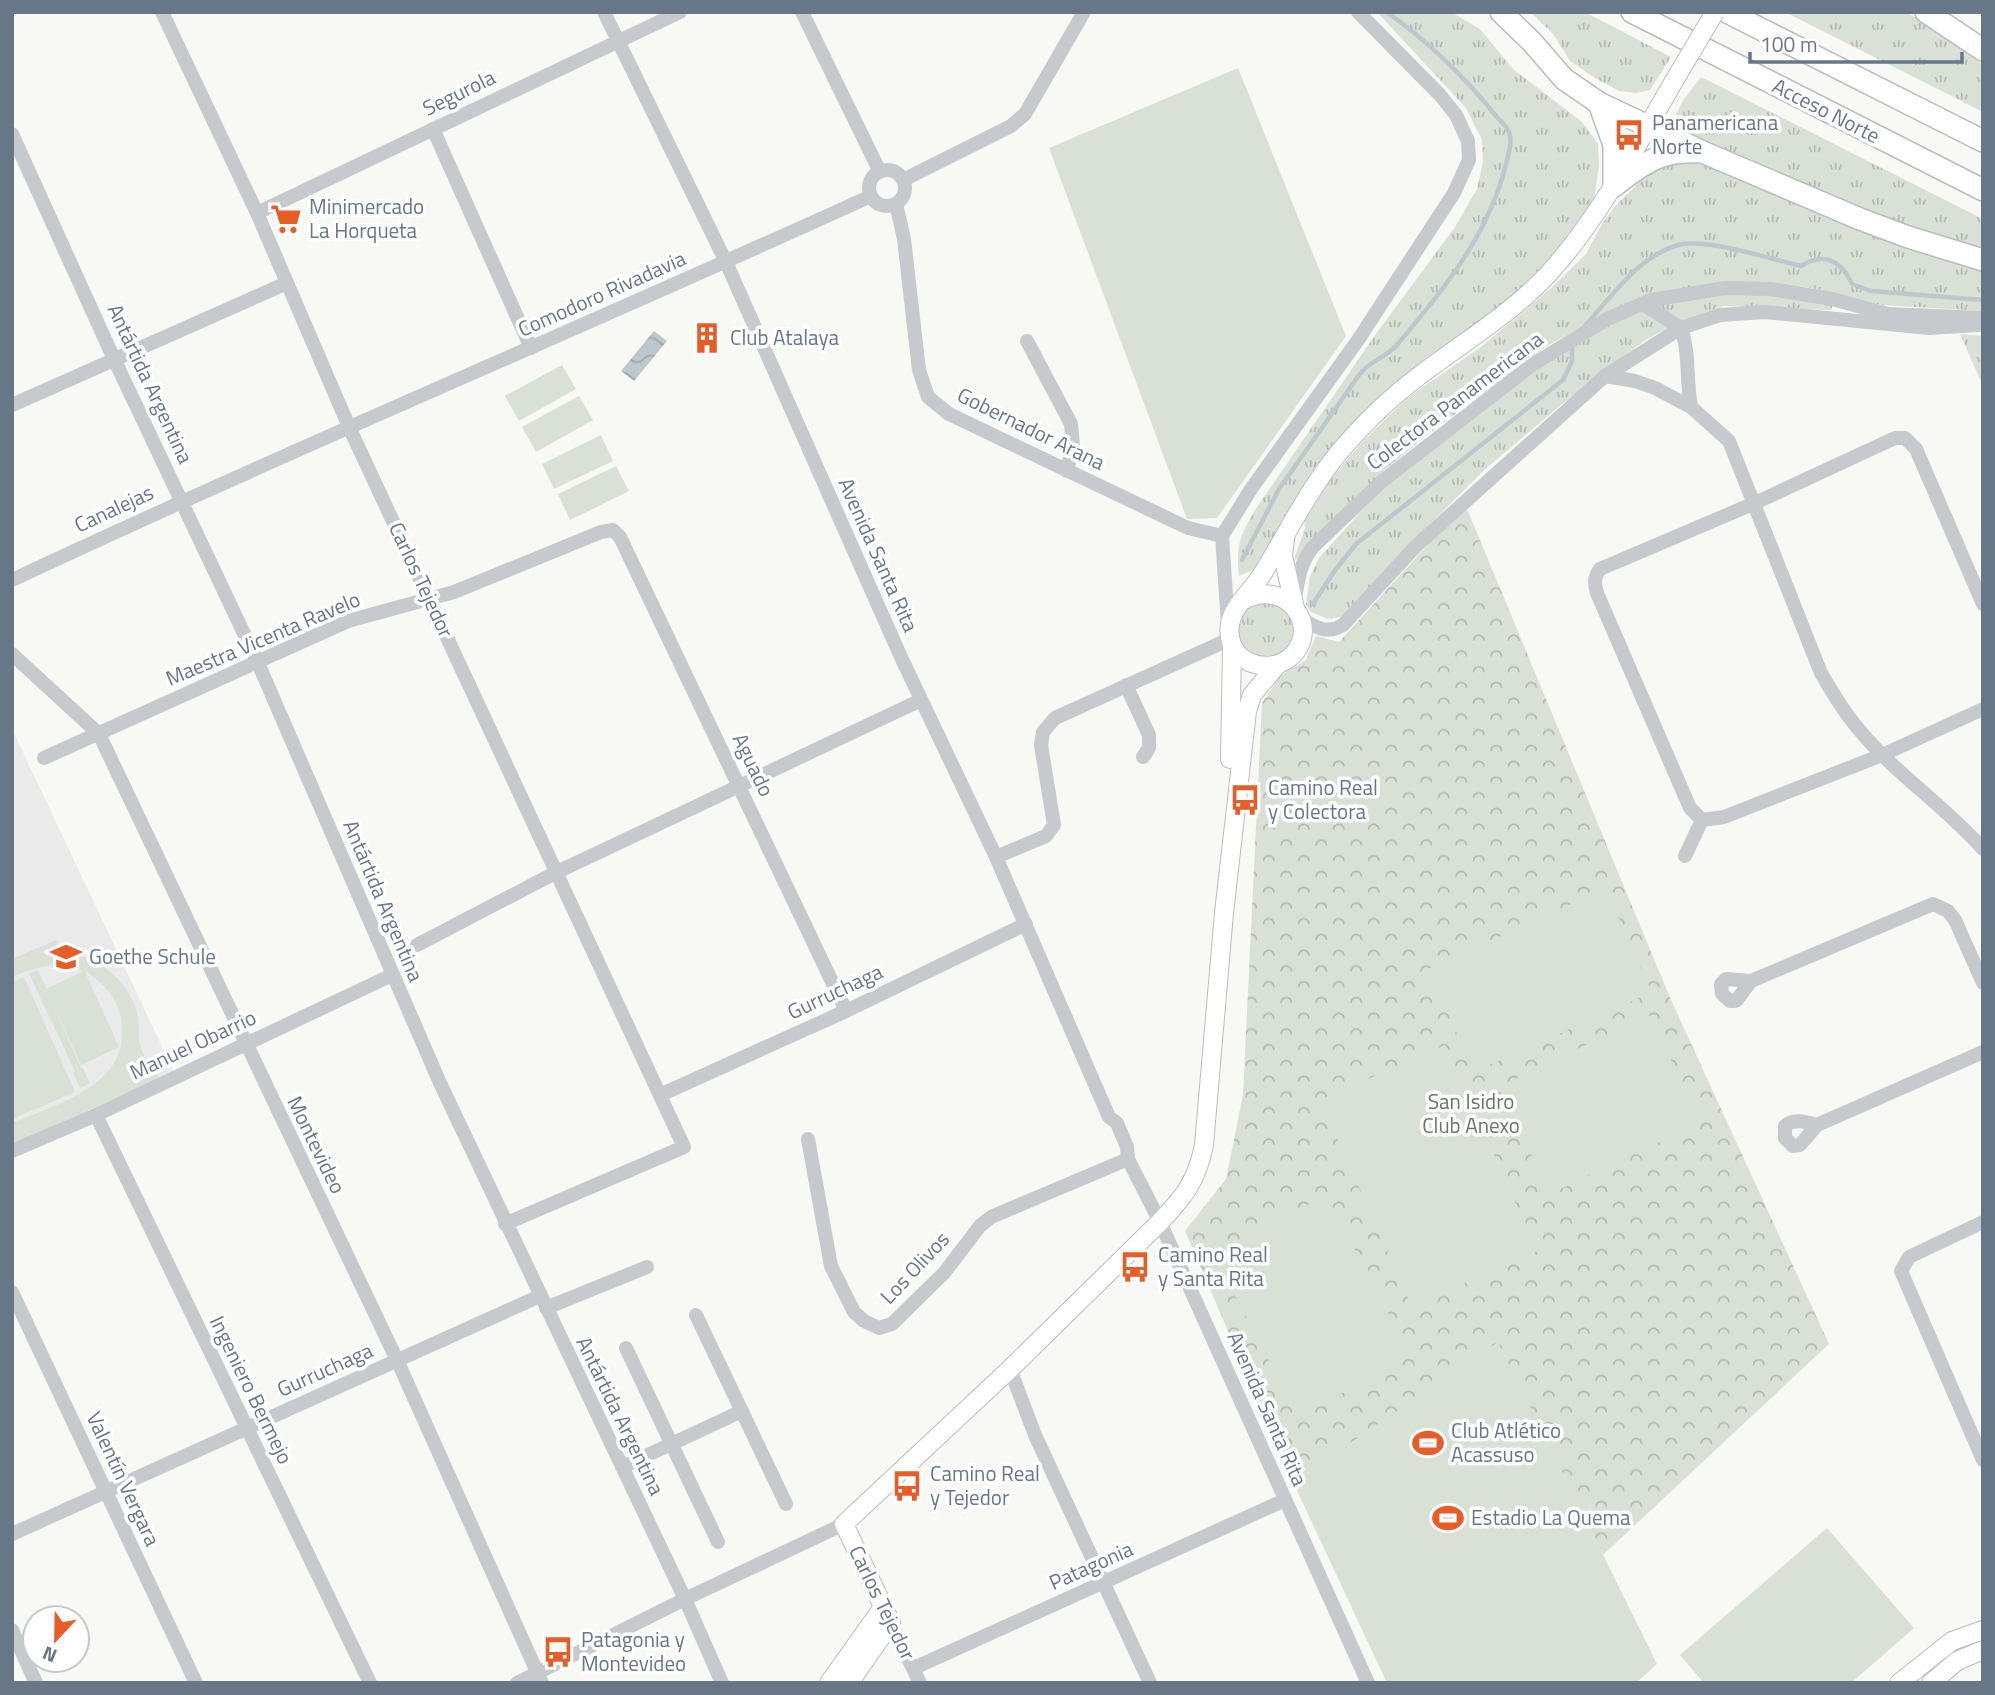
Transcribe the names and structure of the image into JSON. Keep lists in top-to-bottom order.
{
  "streets": {
    "highway": ["Acceso Norte"],
    "main road": ["Carlos Tejedor"],
    "street": [
      "Segurola",
      "Comodoro Rivadavia",
      "Antártida Argentina",
      "Colectora Panamericana",
      "Gobernador Arana",
      "Canalejas",
      "Avenida Santa Rita",
      "Maestra Vicenta Ravelo",
      "Aguado",
      "Gurruchaga",
      "Manuel Obarrio",
      "Montevideo",
      "Los Olivos",
      "Ingeniero Bermejo",
      "Valentín Vergara",
      "Patagonia"
    ]
  },
  "crossings": [
    ["Segurola", "Avenida Santa Rita"],
    ["Segurola", "Carlos Tejedor"],
    ["Comodoro Rivadavia", "Gobernador Arana"],
    ["Comodoro Rivadavia", "Canalejas"],
    ["Comodoro Rivadavia", "Avenida Santa Rita"],
    ["Comodoro Rivadavia", "Carlos Tejedor"],
    ["Antártida Argentina", "Canalejas"],
    ["Antártida Argentina", "Carlos Tejedor"],
    ["Antártida Argentina", "Maestra Vicenta Ravelo"],
    ["Antártida Argentina", "Gurruchaga"],
    ["Antártida Argentina", "Manuel Obarrio"],
    ["Canalejas", "Carlos Tejedor"],
    ["Avenida Santa Rita", "Gurruchaga"],
    ["Avenida Santa Rita", "Los Olivos"],
    ["Avenida Santa Rita", "Patagonia"],
    ["Carlos Tejedor", "Maestra Vicenta Ravelo"],
    ["Carlos Tejedor", "Gurruchaga"],
    ["Carlos Tejedor", "Patagonia"],
    ["Maestra Vicenta Ravelo", "Aguado"],
    ["Maestra Vicenta Ravelo", "Montevideo"],
    ["Aguado", "Gurruchaga"],
    ["Gurruchaga", "Montevideo"],
    ["Gurruchaga", "Ingeniero Bermejo"],
    ["Gurruchaga", "Valentín Vergara"],
    ["Manuel Obarrio", "Montevideo"],
    ["Manuel Obarrio", "Ingeniero Bermejo"]
  ],
  "parks": ["San Isidro Club Anexo"],
  "places": {
    "bus stop": [
      "Panamericana Norte",
      "Camino Real y Colectora",
      "Camino Real y Santa Rita",
      "Camino Real y Tejedor",
      "Patagonia y Montevideo"
    ],
    "supermarket": ["Minimercado La Horqueta"],
    "building": ["Club Atalaya"],
    "school or university": ["Goethe Schule"],
    "sports": ["Club Atlético Acassuso", "Estadio La Quema"]
  },
  "scale_bar": "100 m",
  "north": "bottom"
}
